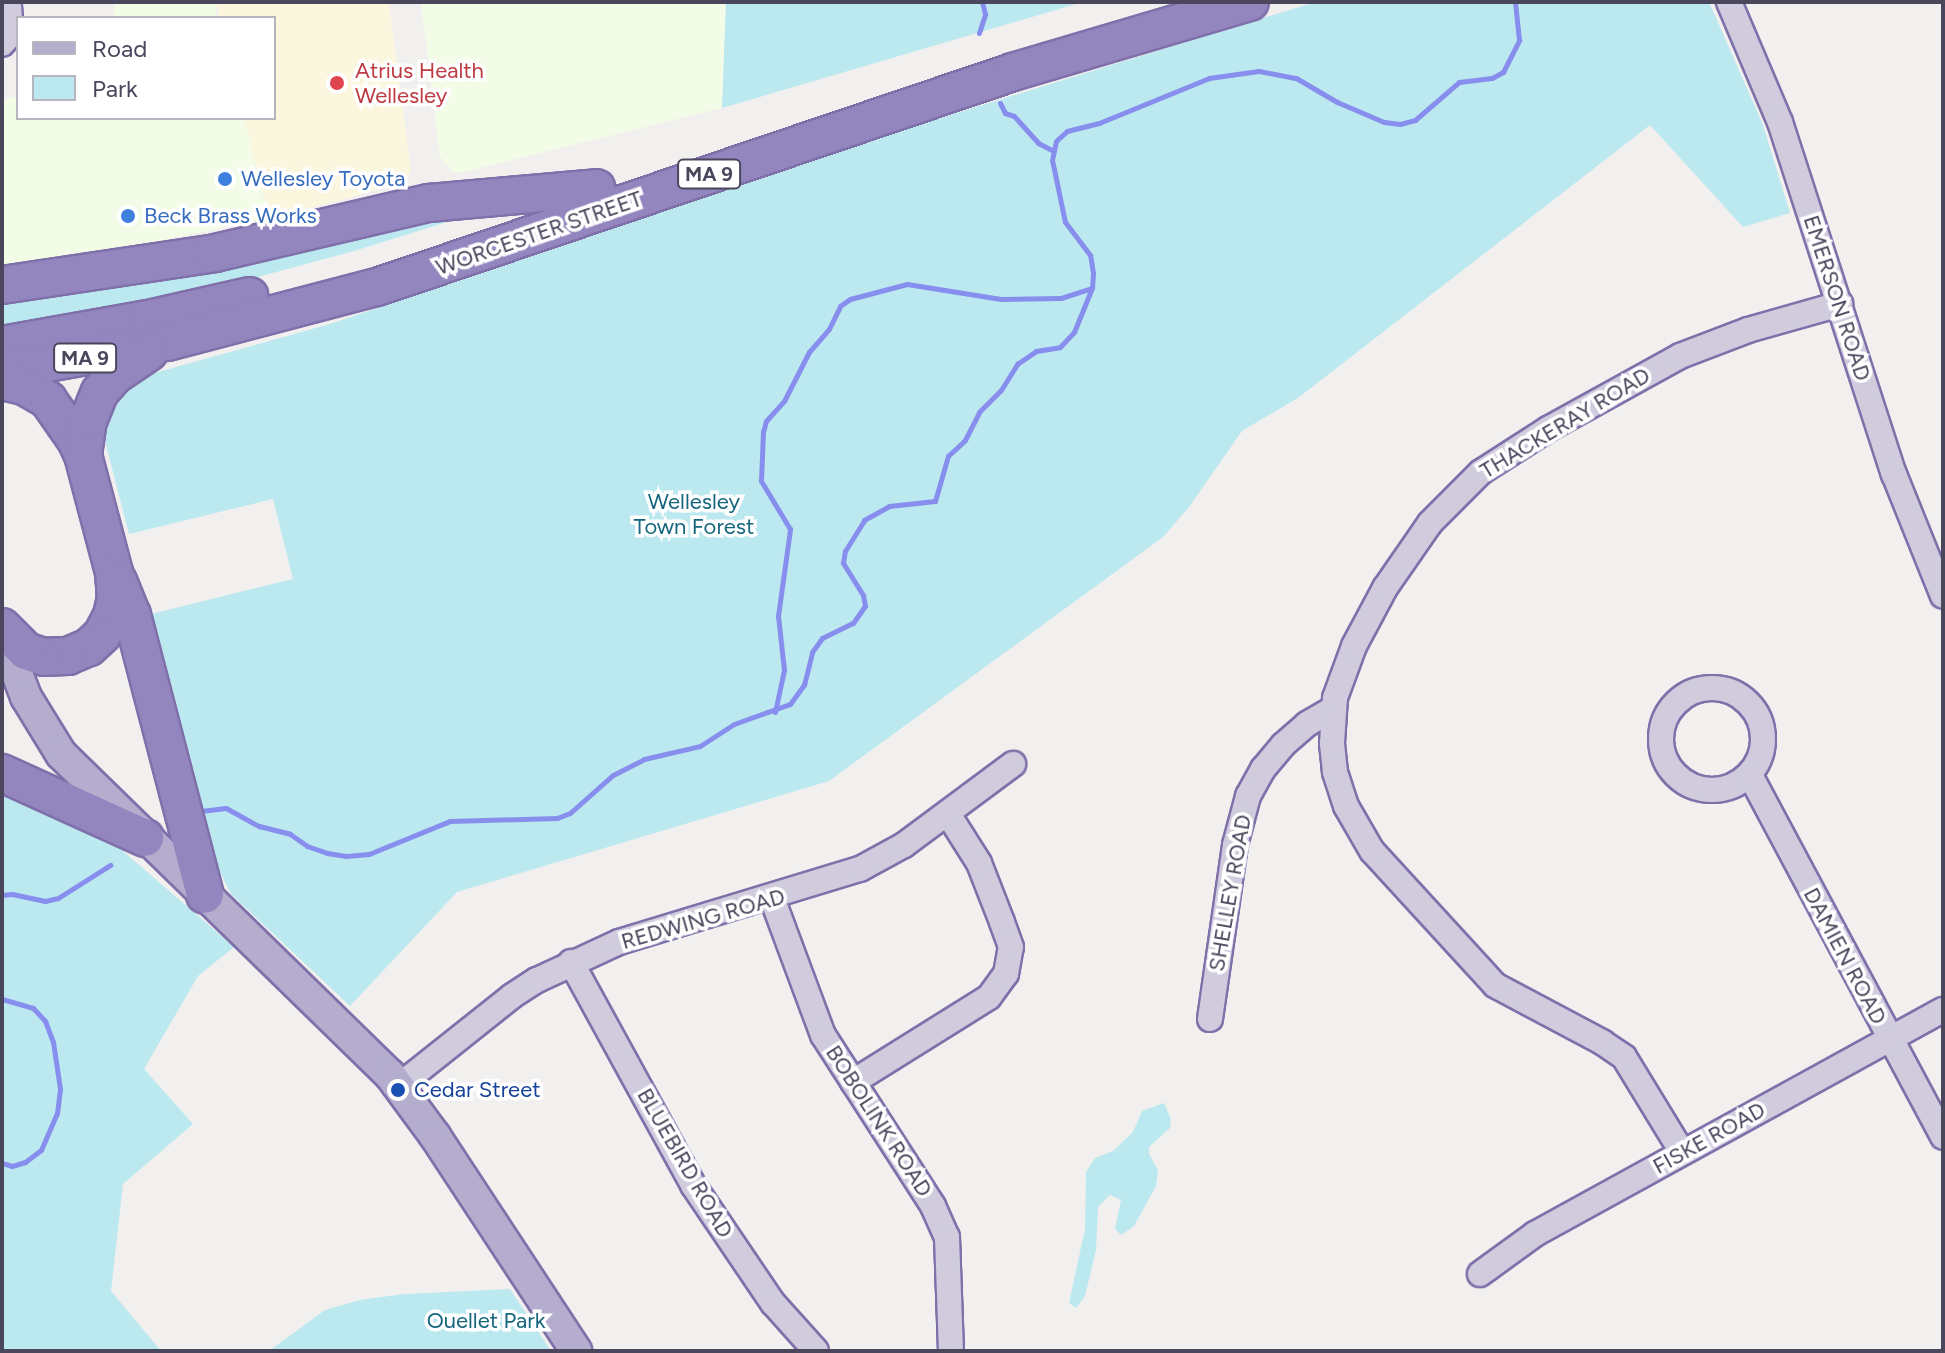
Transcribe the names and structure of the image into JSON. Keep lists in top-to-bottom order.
{
  "streets": {
    "highway": ["MA 9", "WORCESTER STREET"],
    "street": [
      "EMERSON ROAD",
      "THACKERAY ROAD",
      "SHELLEY ROAD",
      "REDWING ROAD",
      "DAMIEN ROAD",
      "BOBOLINK ROAD",
      "FISKE ROAD",
      "BLUEBIRD ROAD"
    ]
  },
  "crossings": [
    ["EMERSON ROAD", "THACKERAY ROAD"],
    ["THACKERAY ROAD", "SHELLEY ROAD"],
    ["THACKERAY ROAD", "FISKE ROAD"],
    ["REDWING ROAD", "BOBOLINK ROAD"],
    ["REDWING ROAD", "BLUEBIRD ROAD"],
    ["DAMIEN ROAD", "FISKE ROAD"]
  ],
  "parks": ["Wellesley Town Forest", "Ouellet Park"],
  "places": [
    "Atrius Health Wellesley",
    "Wellesley Toyota",
    "Beck Brass Works",
    "Cedar Street"
  ],
  "legend": ["Road", "Park"]
}
